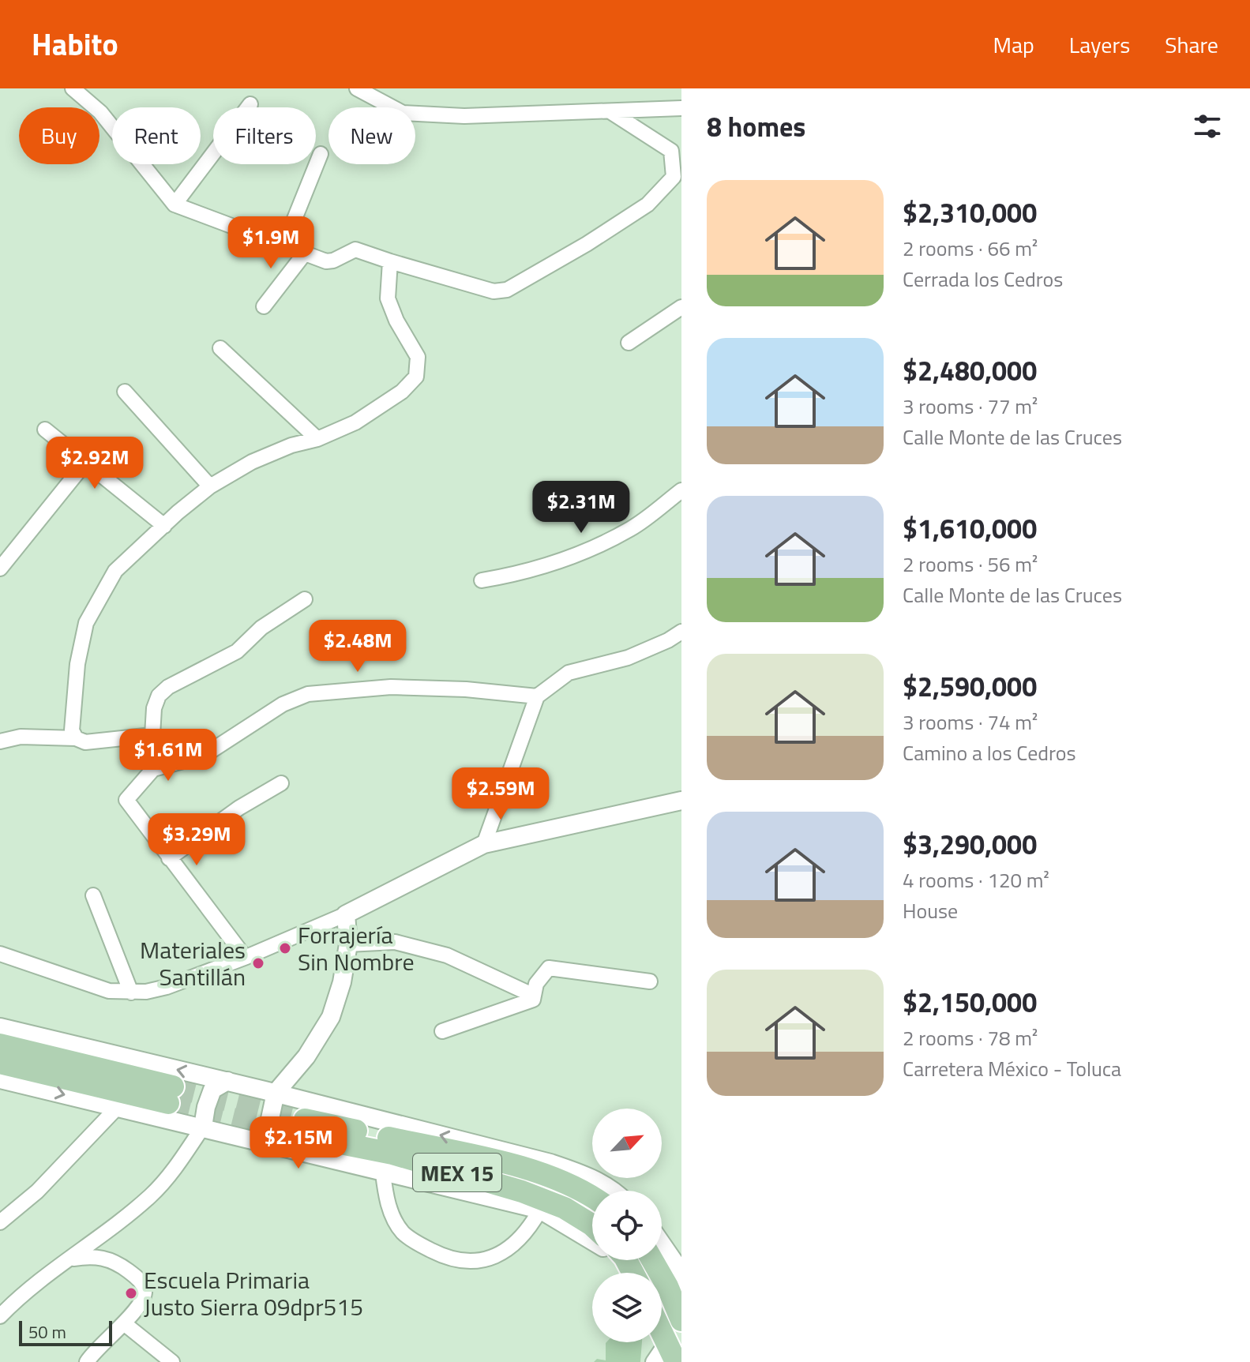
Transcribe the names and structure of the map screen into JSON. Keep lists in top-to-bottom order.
{
  "streets": {
    "main road": ["MEX 15"]
  },
  "places": ["Forrajería Sin Nombre", "Materiales Santillán", "Escuela Primaria Justo Sierra 09dpr515"],
  "scale_bar": "50 m",
  "north": "top right",
  "page": {
    "header": "Habito",
    "nav": ["Map", "Layers", "Share"],
    "heading": "8 homes",
    "chip": [
      "Buy",
      "Rent",
      "Filters",
      "New"
    ],
    "list": [
      {
        "name": "$2,310,000",
        "note": "2 rooms · 66 m² · Cerrada los Cedros"
      },
      {
        "name": "$2,480,000",
        "note": "3 rooms · 77 m² · Calle Monte de las Cruces"
      },
      {
        "name": "$1,610,000",
        "note": "2 rooms · 56 m² · Calle Monte de las Cruces"
      },
      {
        "name": "$2,590,000",
        "note": "3 rooms · 74 m² · Camino a los Cedros"
      },
      {
        "name": "$3,290,000",
        "note": "4 rooms · 120 m² · House"
      },
      {
        "name": "$2,150,000",
        "note": "2 rooms · 78 m² · Carretera México - Toluca"
      }
    ],
    "price": [
      "$1.9M",
      "$2.92M",
      "$2.31M",
      "$2.48M",
      "$1.61M",
      "$2.59M",
      "$3.29M",
      "$2.15M"
    ],
    "scale": "50 m"
  }
}
